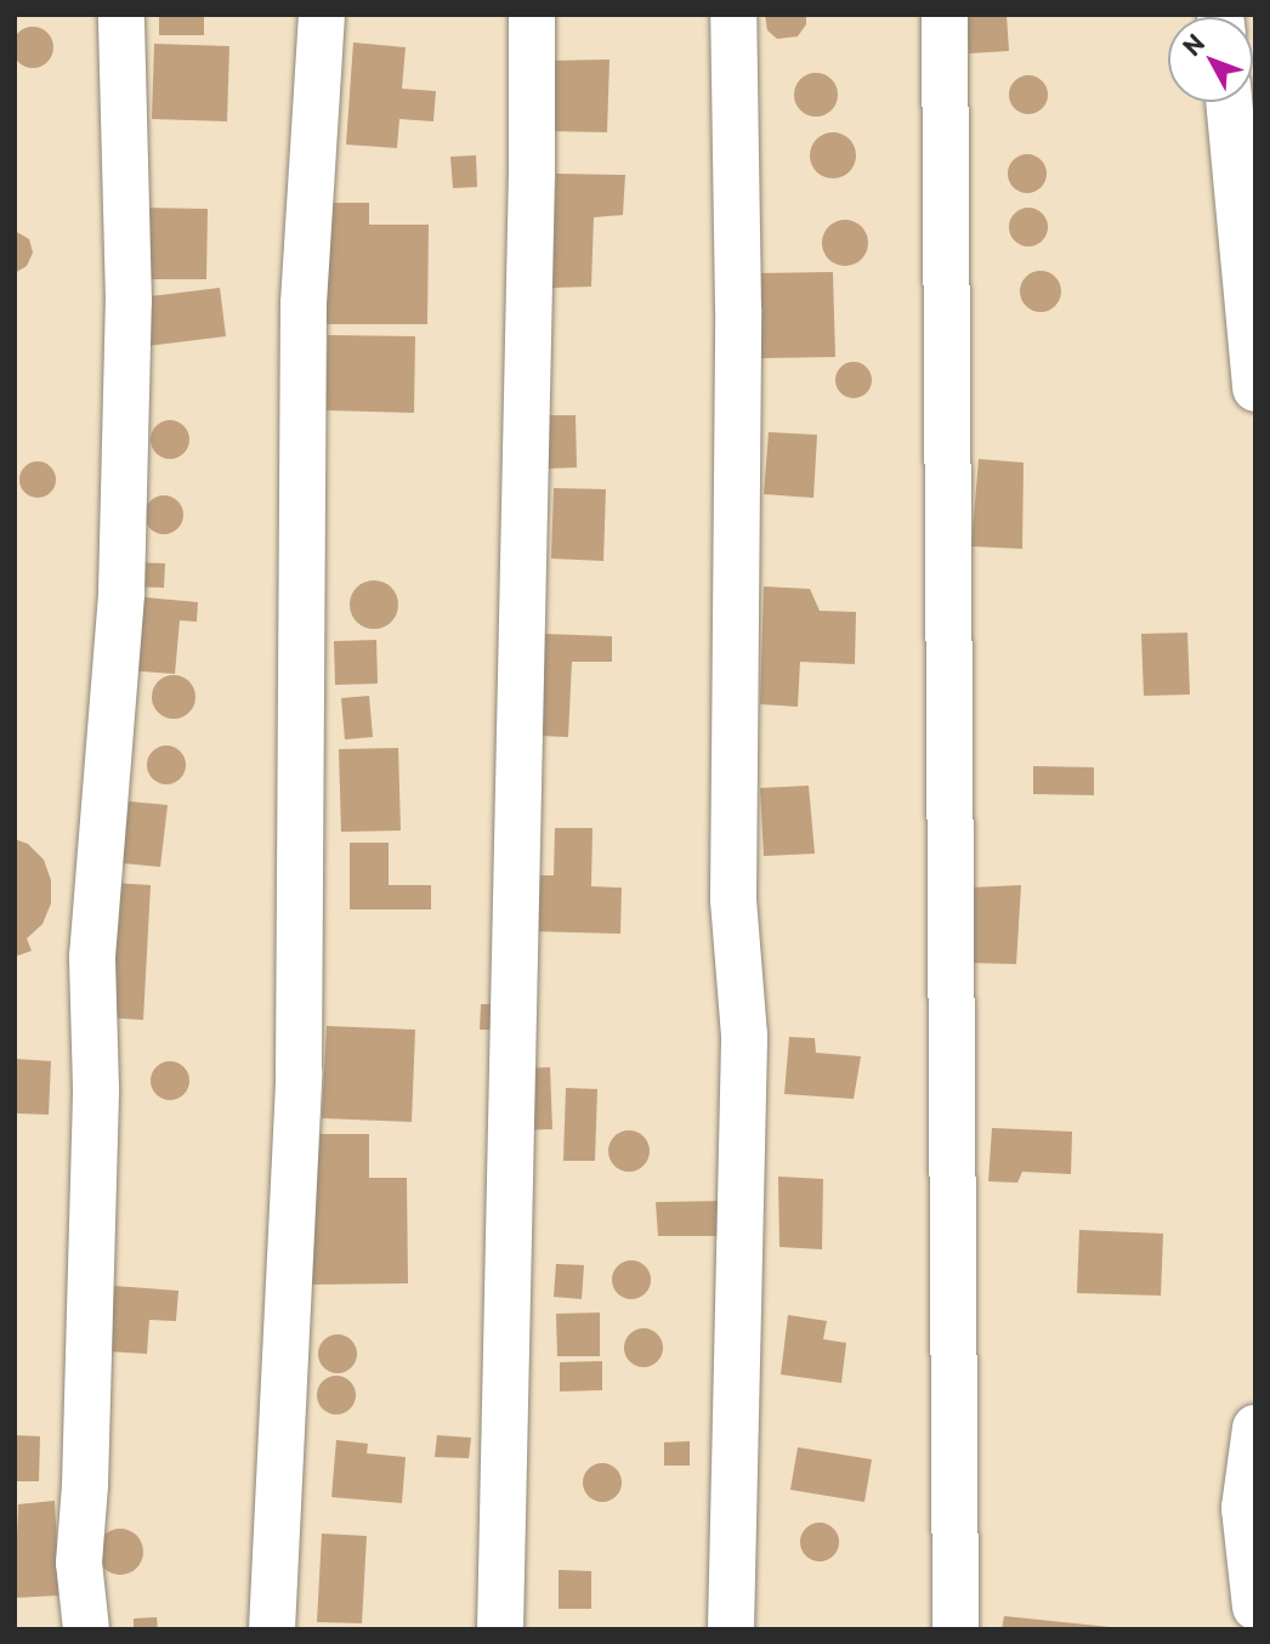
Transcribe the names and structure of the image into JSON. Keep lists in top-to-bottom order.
{
  "north": "top left"
}
